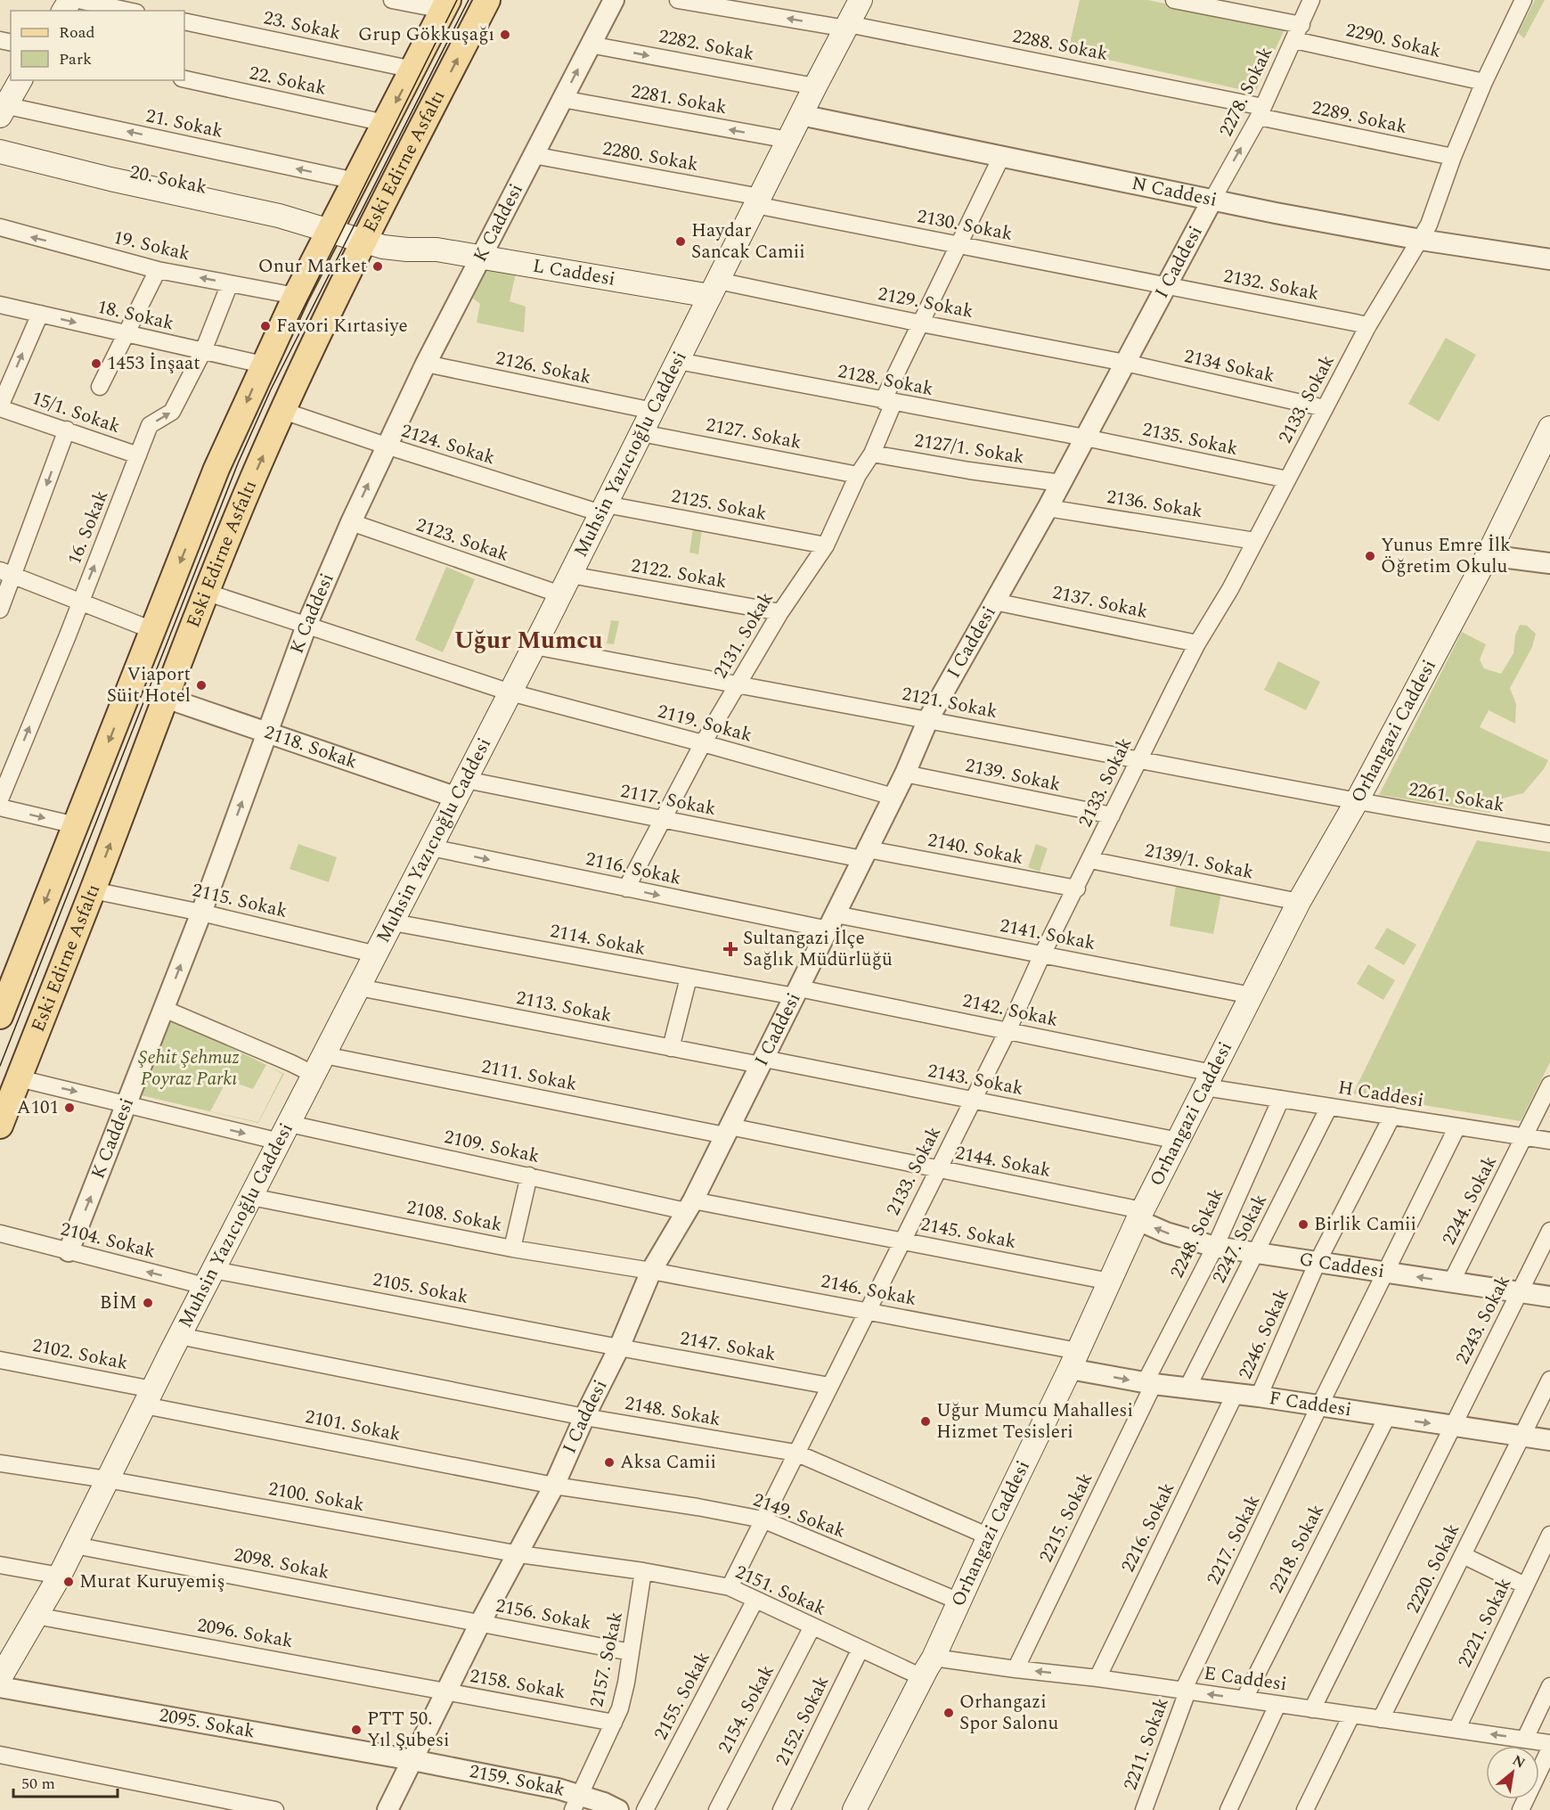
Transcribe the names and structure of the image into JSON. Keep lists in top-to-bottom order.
{
  "streets": {
    "main road": [
      "Eski Edirne Asfaltı",
      "20. Sokak",
      "L Caddesi",
      "Muhsin Yazıcıoğlu Caddesi",
      "Orhangazi Caddesi"
    ],
    "street": [
      "23. Sokak",
      "2290. Sokak",
      "2282. Sokak",
      "2288. Sokak",
      "22. Sokak",
      "2278. Sokak",
      "2281. Sokak",
      "2289. Sokak",
      "21. Sokak",
      "2280. Sokak",
      "N Caddesi",
      "K Caddesi",
      "2130. Sokak",
      "19. Sokak",
      "I Caddesi",
      "2132. Sokak",
      "2129. Sokak",
      "18. Sokak",
      "2134 Sokak",
      "2126. Sokak",
      "2128. Sokak",
      "2133. Sokak",
      "15/1. Sokak",
      "2127. Sokak",
      "2135. Sokak",
      "2124. Sokak",
      "2127/1. Sokak",
      "2136. Sokak",
      "2125. Sokak",
      "16. Sokak",
      "2123. Sokak",
      "2122. Sokak",
      "2137. Sokak",
      "2131. Sokak",
      "2121. Sokak",
      "2119. Sokak",
      "2118. Sokak",
      "2139. Sokak",
      "2261. Sokak",
      "2117. Sokak",
      "2140. Sokak",
      "2139/1. Sokak",
      "2116. Sokak",
      "2115. Sokak",
      "2141. Sokak",
      "2114. Sokak",
      "2113. Sokak",
      "2142. Sokak",
      "2111. Sokak",
      "2143. Sokak",
      "H Caddesi",
      "2109. Sokak",
      "2144. Sokak",
      "2244. Sokak",
      "2108. Sokak",
      "2145. Sokak",
      "2248. Sokak",
      "2247. Sokak",
      "2104. Sokak",
      "G Caddesi",
      "2105. Sokak",
      "2146. Sokak",
      "2243. Sokak",
      "2246. Sokak",
      "2147. Sokak",
      "2102. Sokak",
      "F Caddesi",
      "2148. Sokak",
      "2101. Sokak",
      "2100. Sokak",
      "2149. Sokak",
      "2215. Sokak",
      "2216. Sokak",
      "2217. Sokak",
      "2218. Sokak",
      "2098. Sokak",
      "2220. Sokak",
      "2151. Sokak",
      "2156. Sokak",
      "2221. Sokak",
      "2096. Sokak",
      "2157. Sokak",
      "E Caddesi",
      "2158. Sokak",
      "2155. Sokak",
      "2154. Sokak",
      "2152. Sokak",
      "2095. Sokak",
      "2211. Sokak",
      "2159. Sokak"
    ]
  },
  "crossings": [
    ["23. Sokak", "Eski Edirne Asfaltı"],
    ["2290. Sokak", "2278. Sokak"],
    ["2290. Sokak", "2133. Sokak"],
    ["2282. Sokak", "K Caddesi"],
    ["2282. Sokak", "Muhsin Yazıcıoğlu Caddesi"],
    ["2288. Sokak", "2278. Sokak"],
    ["2288. Sokak", "2289. Sokak"],
    ["2288. Sokak", "Muhsin Yazıcıoğlu Caddesi"],
    ["22. Sokak", "Eski Edirne Asfaltı"],
    ["2278. Sokak", "2289. Sokak"],
    ["2278. Sokak", "N Caddesi"],
    ["2278. Sokak", "I Caddesi"],
    ["2281. Sokak", "K Caddesi"],
    ["2281. Sokak", "Muhsin Yazıcıoğlu Caddesi"],
    ["2289. Sokak", "2133. Sokak"],
    ["21. Sokak", "Eski Edirne Asfaltı"],
    ["2280. Sokak", "K Caddesi"],
    ["2280. Sokak", "2130. Sokak"],
    ["2280. Sokak", "Muhsin Yazıcıoğlu Caddesi"],
    ["Eski Edirne Asfaltı", "20. Sokak"],
    ["Eski Edirne Asfaltı", "19. Sokak"],
    ["Eski Edirne Asfaltı", "L Caddesi"],
    ["Eski Edirne Asfaltı", "18. Sokak"],
    ["Eski Edirne Asfaltı", "2124. Sokak"],
    ["Eski Edirne Asfaltı", "2119. Sokak"],
    ["Eski Edirne Asfaltı", "2118. Sokak"],
    ["Eski Edirne Asfaltı", "2115. Sokak"],
    ["Eski Edirne Asfaltı", "2109. Sokak"],
    ["20. Sokak", "L Caddesi"],
    ["N Caddesi", "I Caddesi"],
    ["N Caddesi", "2133. Sokak"],
    ["N Caddesi", "Muhsin Yazıcıoğlu Caddesi"],
    ["N Caddesi", "2131. Sokak"],
    ["K Caddesi", "L Caddesi"],
    ["K Caddesi", "2126. Sokak"],
    ["K Caddesi", "2124. Sokak"],
    ["K Caddesi", "2123. Sokak"],
    ["K Caddesi", "2119. Sokak"],
    ["K Caddesi", "2118. Sokak"],
    ["K Caddesi", "2115. Sokak"],
    ["K Caddesi", "2111. Sokak"],
    ["K Caddesi", "2109. Sokak"],
    ["K Caddesi", "2104. Sokak"],
    ["2130. Sokak", "I Caddesi"],
    ["2130. Sokak", "2132. Sokak"],
    ["2130. Sokak", "Muhsin Yazıcıoğlu Caddesi"],
    ["2130. Sokak", "2131. Sokak"],
    ["19. Sokak", "16. Sokak"],
    ["I Caddesi", "2132. Sokak"],
    ["I Caddesi", "2129. Sokak"],
    ["I Caddesi", "2134 Sokak"],
    ["I Caddesi", "2128. Sokak"],
    ["I Caddesi", "2135. Sokak"],
    ["I Caddesi", "2127/1. Sokak"],
    ["I Caddesi", "2136. Sokak"],
    ["I Caddesi", "2137. Sokak"],
    ["I Caddesi", "2121. Sokak"],
    ["I Caddesi", "2119. Sokak"],
    ["I Caddesi", "2139. Sokak"],
    ["I Caddesi", "2117. Sokak"],
    ["I Caddesi", "2140. Sokak"],
    ["I Caddesi", "2116. Sokak"],
    ["I Caddesi", "2141. Sokak"],
    ["I Caddesi", "2114. Sokak"],
    ["I Caddesi", "2113. Sokak"],
    ["I Caddesi", "2142. Sokak"],
    ["I Caddesi", "2111. Sokak"],
    ["I Caddesi", "2143. Sokak"],
    ["I Caddesi", "2109. Sokak"],
    ["I Caddesi", "2144. Sokak"],
    ["I Caddesi", "2108. Sokak"],
    ["I Caddesi", "2145. Sokak"],
    ["I Caddesi", "2105. Sokak"],
    ["I Caddesi", "2146. Sokak"],
    ["I Caddesi", "2147. Sokak"],
    ["I Caddesi", "2148. Sokak"],
    ["I Caddesi", "2101. Sokak"],
    ["I Caddesi", "2100. Sokak"],
    ["I Caddesi", "2149. Sokak"],
    ["I Caddesi", "2098. Sokak"],
    ["I Caddesi", "2151. Sokak"],
    ["I Caddesi", "2156. Sokak"],
    ["I Caddesi", "2096. Sokak"],
    ["I Caddesi", "2158. Sokak"],
    ["I Caddesi", "2095. Sokak"],
    ["I Caddesi", "2159. Sokak"],
    ["L Caddesi", "2129. Sokak"],
    ["L Caddesi", "Muhsin Yazıcıoğlu Caddesi"],
    ["2132. Sokak", "2133. Sokak"],
    ["2129. Sokak", "2134 Sokak"],
    ["2129. Sokak", "Muhsin Yazıcıoğlu Caddesi"],
    ["2129. Sokak", "2131. Sokak"],
    ["18. Sokak", "16. Sokak"],
    ["2134 Sokak", "2133. Sokak"],
    ["2126. Sokak", "Muhsin Yazıcıoğlu Caddesi"],
    ["2128. Sokak", "2135. Sokak"],
    ["2128. Sokak", "Muhsin Yazıcıoğlu Caddesi"],
    ["2128. Sokak", "2131. Sokak"],
    ["2133. Sokak", "2135. Sokak"],
    ["2133. Sokak", "2136. Sokak"],
    ["2133. Sokak", "2137. Sokak"],
    ["2133. Sokak", "2121. Sokak"],
    ["2133. Sokak", "2139. Sokak"],
    ["2133. Sokak", "2140. Sokak"],
    ["2133. Sokak", "2139/1. Sokak"],
    ["2133. Sokak", "2141. Sokak"],
    ["2133. Sokak", "2142. Sokak"],
    ["2133. Sokak", "2143. Sokak"],
    ["2133. Sokak", "2144. Sokak"],
    ["2133. Sokak", "2145. Sokak"],
    ["2133. Sokak", "2146. Sokak"],
    ["2133. Sokak", "2147. Sokak"],
    ["2133. Sokak", "2148. Sokak"],
    ["2133. Sokak", "2149. Sokak"],
    ["2133. Sokak", "2151. Sokak"],
    ["15/1. Sokak", "16. Sokak"],
    ["2127. Sokak", "Muhsin Yazıcıoğlu Caddesi"],
    ["2127. Sokak", "2131. Sokak"],
    ["2124. Sokak", "Muhsin Yazıcıoğlu Caddesi"],
    ["2124. Sokak", "2125. Sokak"],
    ["2127/1. Sokak", "2131. Sokak"],
    ["Muhsin Yazıcıoğlu Caddesi", "2125. Sokak"],
    ["Muhsin Yazıcıoğlu Caddesi", "2123. Sokak"],
    ["Muhsin Yazıcıoğlu Caddesi", "2122. Sokak"],
    ["Muhsin Yazıcıoğlu Caddesi", "2121. Sokak"],
    ["Muhsin Yazıcıoğlu Caddesi", "2119. Sokak"],
    ["Muhsin Yazıcıoğlu Caddesi", "2118. Sokak"],
    ["Muhsin Yazıcıoğlu Caddesi", "2117. Sokak"],
    ["Muhsin Yazıcıoğlu Caddesi", "2116. Sokak"],
    ["Muhsin Yazıcıoğlu Caddesi", "2115. Sokak"],
    ["Muhsin Yazıcıoğlu Caddesi", "2114. Sokak"],
    ["Muhsin Yazıcıoğlu Caddesi", "2113. Sokak"],
    ["Muhsin Yazıcıoğlu Caddesi", "2111. Sokak"],
    ["Muhsin Yazıcıoğlu Caddesi", "2109. Sokak"],
    ["Muhsin Yazıcıoğlu Caddesi", "2108. Sokak"],
    ["Muhsin Yazıcıoğlu Caddesi", "2104. Sokak"],
    ["Muhsin Yazıcıoğlu Caddesi", "2105. Sokak"],
    ["Muhsin Yazıcıoğlu Caddesi", "2102. Sokak"],
    ["Muhsin Yazıcıoğlu Caddesi", "2148. Sokak"],
    ["Muhsin Yazıcıoğlu Caddesi", "2101. Sokak"],
    ["Muhsin Yazıcıoğlu Caddesi", "2100. Sokak"],
    ["Muhsin Yazıcıoğlu Caddesi", "2098. Sokak"],
    ["Muhsin Yazıcıoğlu Caddesi", "2096. Sokak"],
    ["2125. Sokak", "2131. Sokak"],
    ["2123. Sokak", "2122. Sokak"],
    ["2122. Sokak", "2131. Sokak"],
    ["2131. Sokak", "2121. Sokak"],
    ["2131. Sokak", "2119. Sokak"],
    ["2131. Sokak", "2117. Sokak"],
    ["2131. Sokak", "2116. Sokak"],
    ["2121. Sokak", "Orhangazi Caddesi"],
    ["2121. Sokak", "2261. Sokak"],
    ["Orhangazi Caddesi", "2261. Sokak"],
    ["Orhangazi Caddesi", "2139/1. Sokak"],
    ["Orhangazi Caddesi", "2141. Sokak"],
    ["Orhangazi Caddesi", "2142. Sokak"],
    ["Orhangazi Caddesi", "2143. Sokak"],
    ["Orhangazi Caddesi", "H Caddesi"],
    ["Orhangazi Caddesi", "2144. Sokak"],
    ["Orhangazi Caddesi", "2145. Sokak"],
    ["Orhangazi Caddesi", "G Caddesi"],
    ["Orhangazi Caddesi", "2146. Sokak"],
    ["Orhangazi Caddesi", "F Caddesi"],
    ["Orhangazi Caddesi", "2148. Sokak"],
    ["Orhangazi Caddesi", "2149. Sokak"],
    ["Orhangazi Caddesi", "2151. Sokak"],
    ["Orhangazi Caddesi", "E Caddesi"],
    ["2118. Sokak", "2117. Sokak"],
    ["2117. Sokak", "2140. Sokak"],
    ["2116. Sokak", "2141. Sokak"],
    ["2114. Sokak", "2142. Sokak"],
    ["2113. Sokak", "2143. Sokak"],
    ["2142. Sokak", "H Caddesi"],
    ["2111. Sokak", "2144. Sokak"],
    ["H Caddesi", "2244. Sokak"],
    ["H Caddesi", "2248. Sokak"],
    ["H Caddesi", "2247. Sokak"],
    ["H Caddesi", "2246. Sokak"],
    ["H Caddesi", "2217. Sokak"],
    ["2109. Sokak", "2145. Sokak"],
    ["2144. Sokak", "G Caddesi"],
    ["2244. Sokak", "G Caddesi"],
    ["2108. Sokak", "2146. Sokak"],
    ["2248. Sokak", "G Caddesi"],
    ["2248. Sokak", "F Caddesi"],
    ["2248. Sokak", "2215. Sokak"],
    ["2247. Sokak", "G Caddesi"],
    ["2247. Sokak", "F Caddesi"],
    ["2104. Sokak", "2105. Sokak"],
    ["G Caddesi", "2243. Sokak"],
    ["G Caddesi", "2246. Sokak"],
    ["G Caddesi", "2217. Sokak"],
    ["2105. Sokak", "2147. Sokak"],
    ["2146. Sokak", "F Caddesi"],
    ["2243. Sokak", "F Caddesi"],
    ["2246. Sokak", "F Caddesi"],
    ["2102. Sokak", "2101. Sokak"],
    ["F Caddesi", "2215. Sokak"],
    ["F Caddesi", "2216. Sokak"],
    ["F Caddesi", "2217. Sokak"],
    ["F Caddesi", "2218. Sokak"],
    ["F Caddesi", "2220. Sokak"],
    ["2101. Sokak", "2149. Sokak"],
    ["2100. Sokak", "2151. Sokak"],
    ["2215. Sokak", "E Caddesi"],
    ["2216. Sokak", "E Caddesi"],
    ["2217. Sokak", "E Caddesi"],
    ["2217. Sokak", "2211. Sokak"],
    ["2218. Sokak", "E Caddesi"],
    ["2098. Sokak", "2156. Sokak"],
    ["2220. Sokak", "E Caddesi"],
    ["2151. Sokak", "2157. Sokak"],
    ["2151. Sokak", "2155. Sokak"],
    ["2151. Sokak", "2154. Sokak"],
    ["2151. Sokak", "2152. Sokak"],
    ["2156. Sokak", "2157. Sokak"],
    ["2221. Sokak", "E Caddesi"],
    ["2096. Sokak", "2158. Sokak"],
    ["2157. Sokak", "2158. Sokak"],
    ["2157. Sokak", "2159. Sokak"],
    ["E Caddesi", "2211. Sokak"],
    ["2095. Sokak", "2159. Sokak"]
  ],
  "one_way": [
    "2282. Sokak",
    "2278. Sokak",
    "2281. Sokak",
    "21. Sokak",
    "K Caddesi",
    "19. Sokak",
    "2116. Sokak",
    "2109. Sokak",
    "2104. Sokak",
    "G Caddesi"
  ],
  "districts": ["Uğur Mumcu"],
  "parks": ["Şehit Şehmuz Poyraz Parkı"],
  "places": {
    "other": [
      "Grup Gökkuşağı",
      "Haydar Sancak Camii",
      "Onur Market",
      "Favori Kırtasiye",
      "1453 İnşaat",
      "Yunus Emre İlk Öğretim Okulu",
      "Viaport Süit Hotel",
      "A101",
      "Birlik Camii",
      "BİM",
      "Uğur Mumcu Mahallesi Hizmet Tesisleri",
      "Aksa Camii",
      "Murat Kuruyemiş",
      "Orhangazi Spor Salonu",
      "PTT 50. Yıl Şubesi"
    ],
    "health": ["Sultangazi İlçe Sağlık Müdürlüğü"]
  },
  "legend": ["Road", "Park"],
  "scale_bar": "50 m",
  "north": "top right"
}
